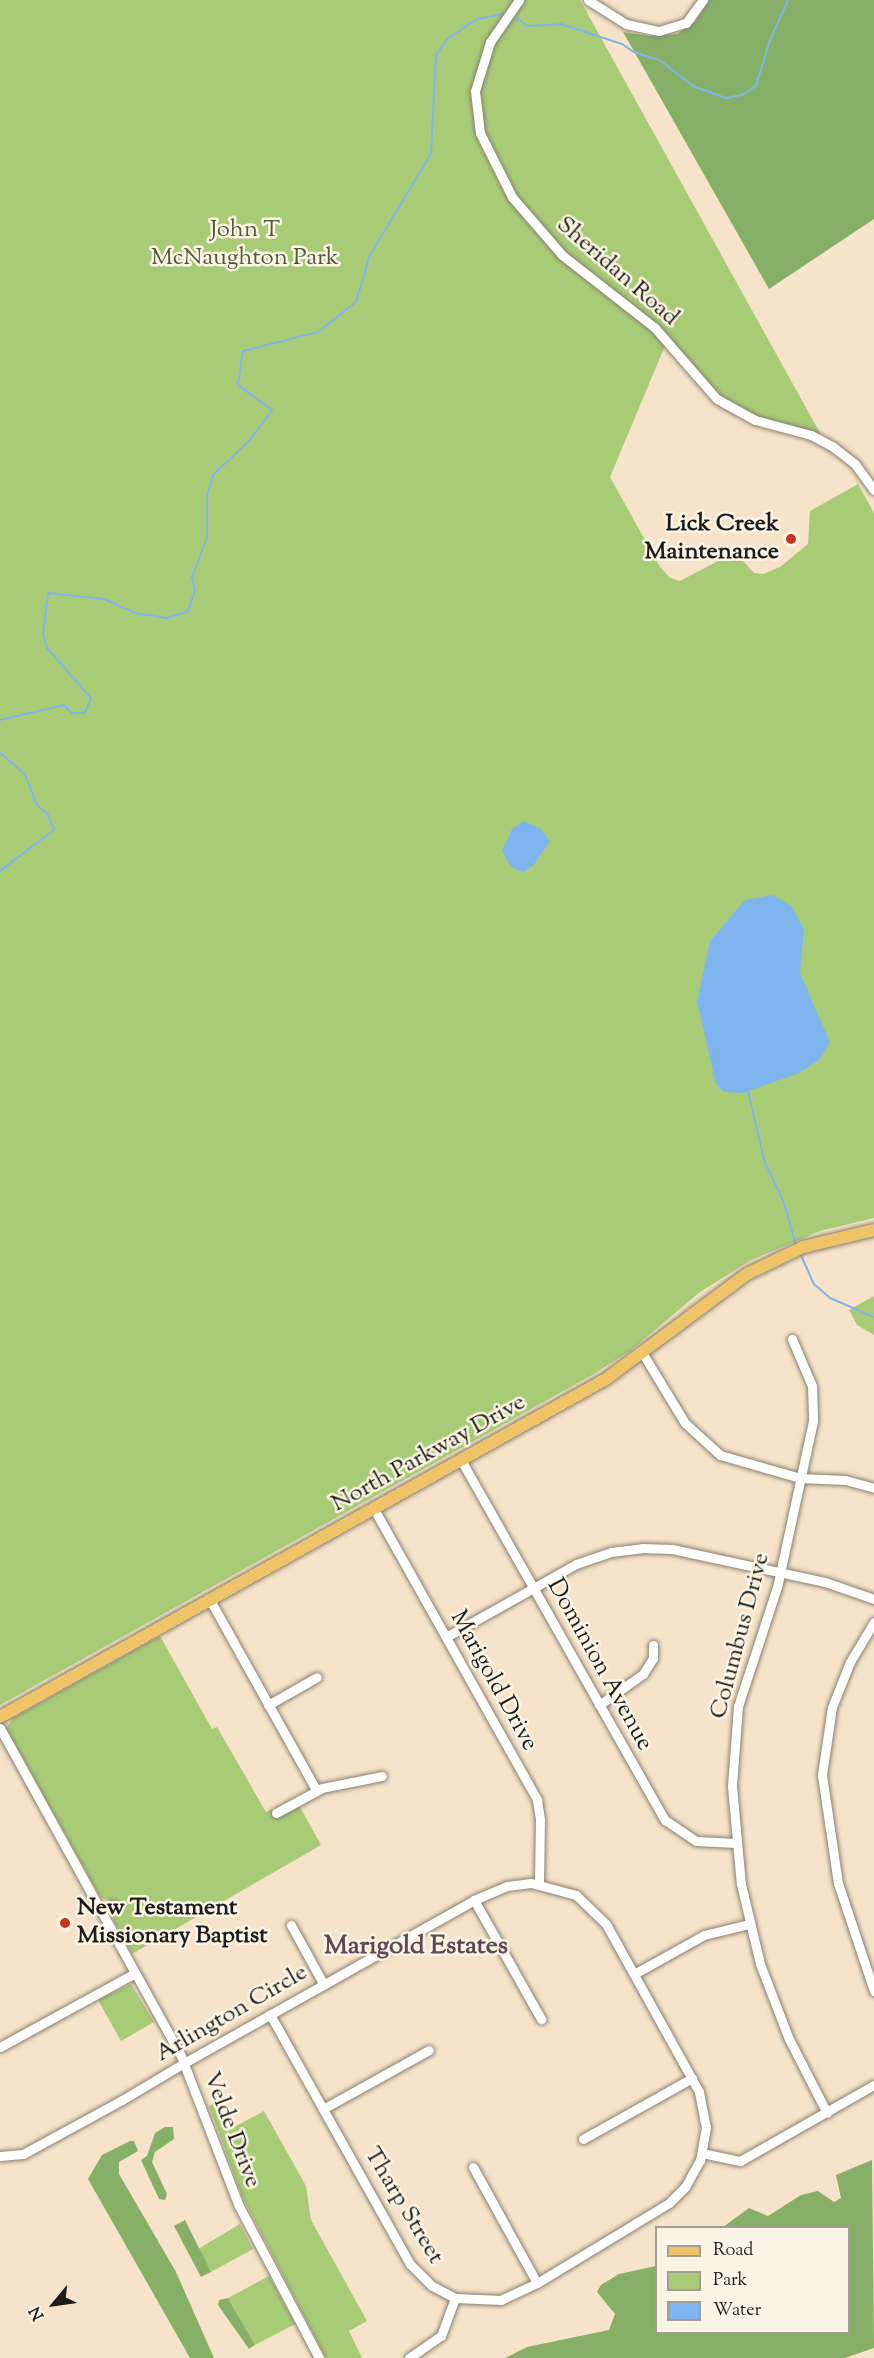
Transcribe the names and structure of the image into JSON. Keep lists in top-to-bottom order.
{
  "streets": {
    "main road": ["North Parkway Drive"],
    "street": [
      "Sheridan Road",
      "Columbus Drive",
      "Dominion Avenue",
      "Marigold Drive",
      "Arlington Circle",
      "Velde Drive",
      "Tharp Street"
    ]
  },
  "crossings": [
    ["North Parkway Drive", "Dominion Avenue"],
    ["North Parkway Drive", "Marigold Drive"],
    ["Columbus Drive", "Dominion Avenue"],
    ["Marigold Drive", "Arlington Circle"],
    ["Arlington Circle", "Velde Drive"],
    ["Arlington Circle", "Tharp Street"]
  ],
  "districts": ["Marigold Estates"],
  "parks": ["John T McNaughton Park"],
  "places": ["Lick Creek Maintenance", "New Testament Missionary Baptist"],
  "legend": ["Road", "Park", "Water"],
  "north": "bottom left"
}
